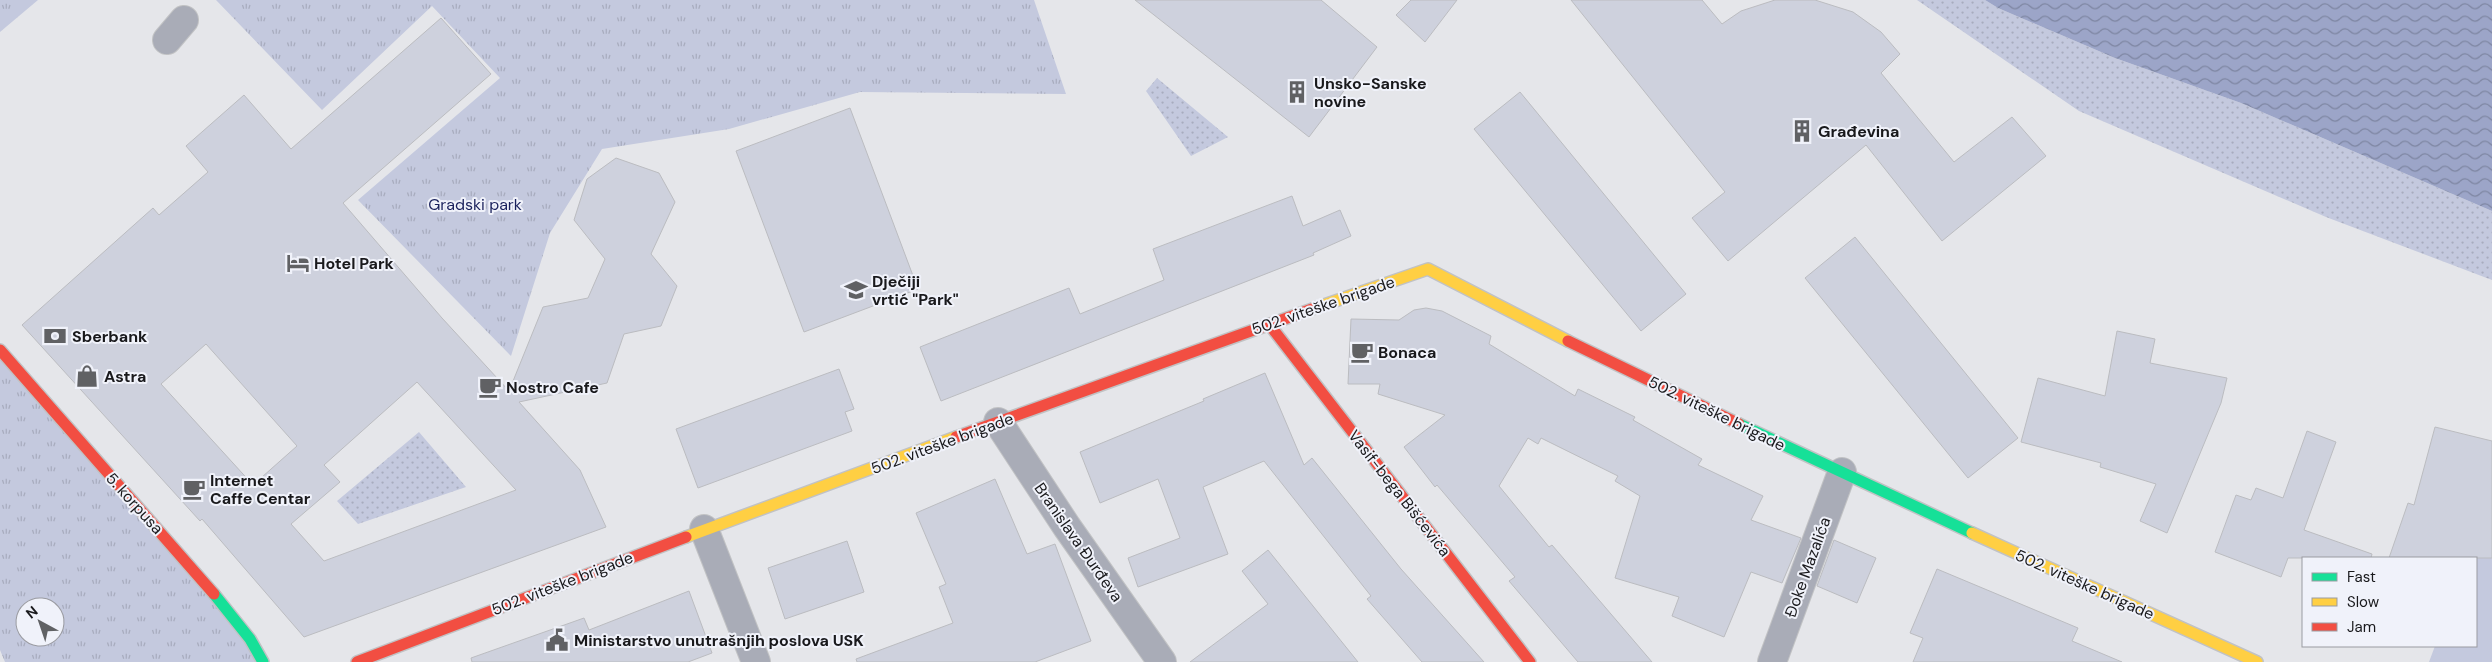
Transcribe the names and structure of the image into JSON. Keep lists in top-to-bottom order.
{
  "streets": {
    "street": [
      "502. viteške brigade",
      "Vasif-bega Bišćevića",
      "5. korpusa",
      "Branislava Đurđeva",
      "Đoke Mazalića"
    ]
  },
  "crossings": [
    ["502. viteške brigade", "Vasif-bega Bišćevića"],
    ["502. viteške brigade", "Branislava Đurđeva"],
    ["502. viteške brigade", "Đoke Mazalića"]
  ],
  "parks": ["Gradski park"],
  "places": {
    "building": ["Unsko-Sanske novine", "Građevina"],
    "hotel": ["Hotel Park"],
    "school or university": ["Dječiji vrtić \"Park\""],
    "bank": ["Sberbank"],
    "cafe": ["Bonaca", "Nostro Cafe", "Internet Caffe Centar"],
    "shop": ["Astra"],
    "public building": ["Ministarstvo unutrašnjih poslova USK"]
  },
  "legend": ["Fast", "Slow", "Jam"],
  "north": "top left"
}
